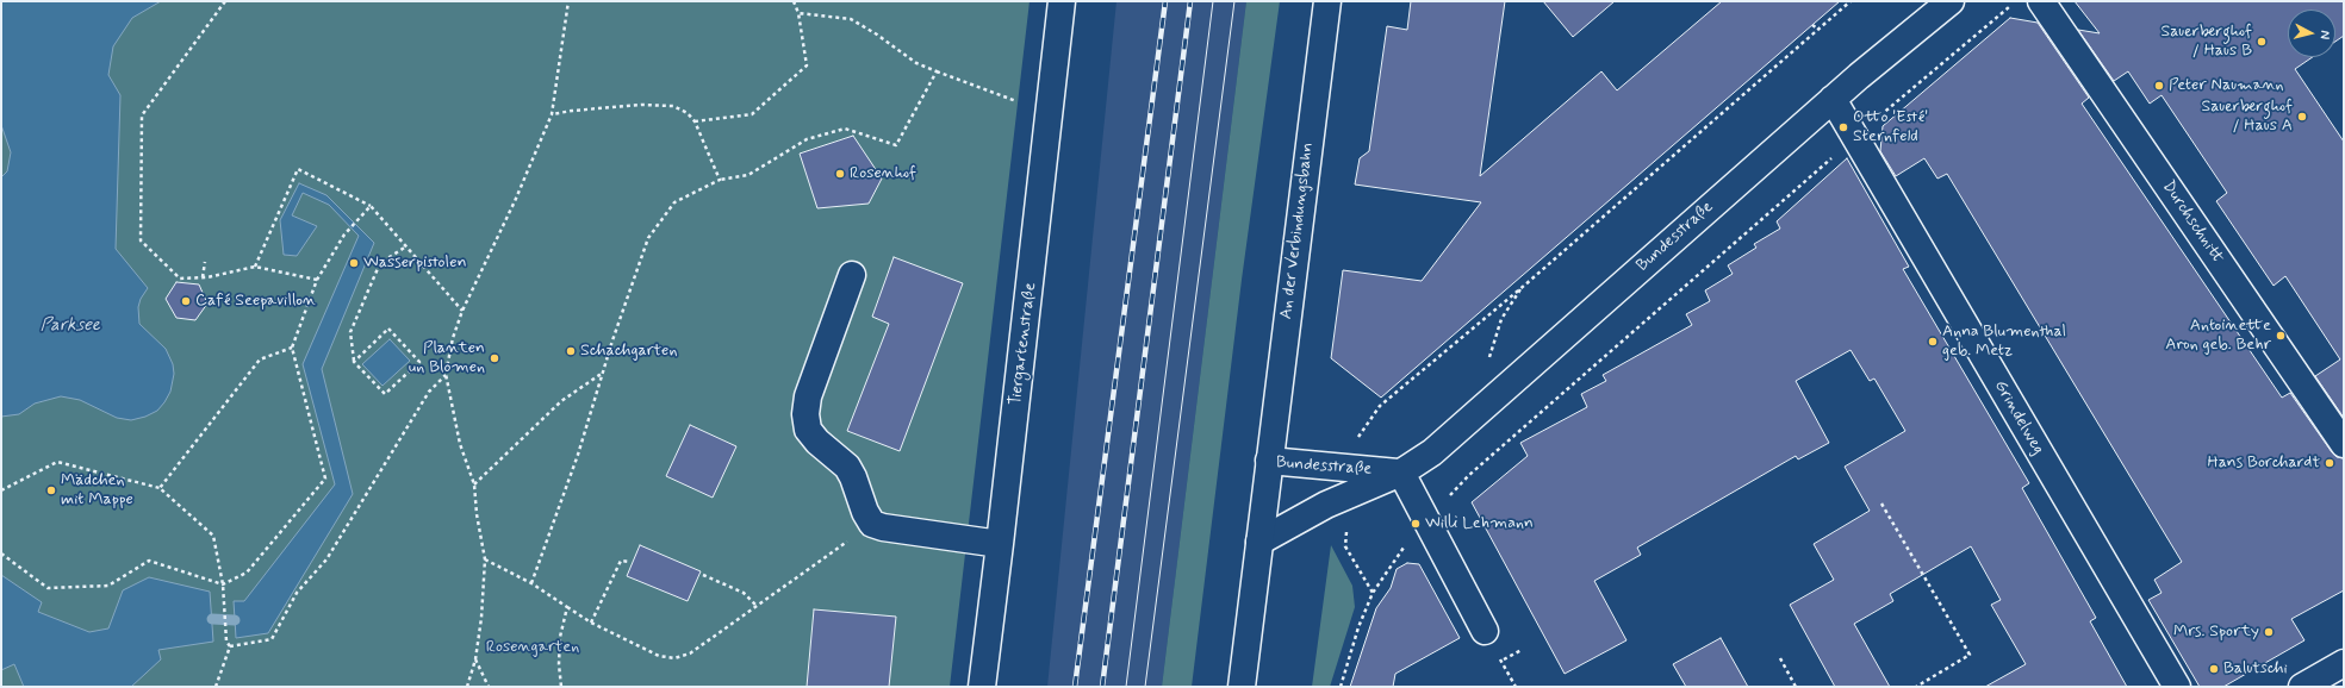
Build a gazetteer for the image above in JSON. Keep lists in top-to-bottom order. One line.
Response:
{"streets":{"street":["Durchschnitt","An der Verbindungsbahn","Bundesstraße","Tiergartenstraße","Grindelweg"]},"crossings":[["An der Verbindungsbahn","Bundesstraße"],["Bundesstraße","Grindelweg"]],"water":["Parksee"],"parks":["Rosengarten"],"places":["Sauerberghof / Haus B","Peter Naumann","Sauerberghof / Haus A","Otto 'Esté' Sternfeld","Rosenhof","Wasserpistolen","Café Seepavillon","Antoinette Aron geb. Behr","Anna Blumenthal geb. Metz","Schachgarten","Planten un Blomen","Hans Borchardt","Mädchen mit Mappe","Willi Lehmann","Mrs. Sporty","Balutschi"],"north":"right"}
